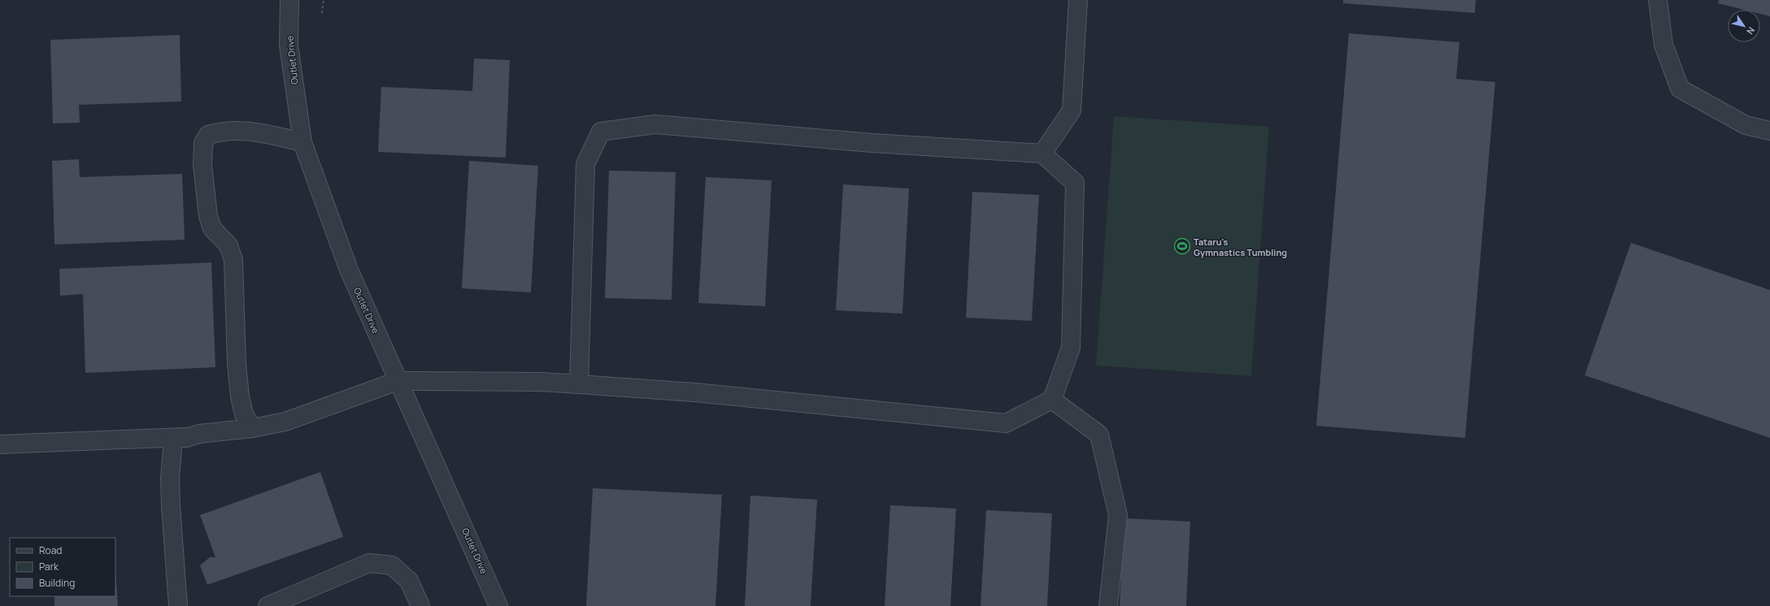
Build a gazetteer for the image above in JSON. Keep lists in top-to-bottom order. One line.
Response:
{"streets":{"street":["Outlet Drive"]},"places":{"sports":["Tataru's Gymnastics Tumbling"]},"legend":["Road","Park","Building"],"north":"bottom right"}
